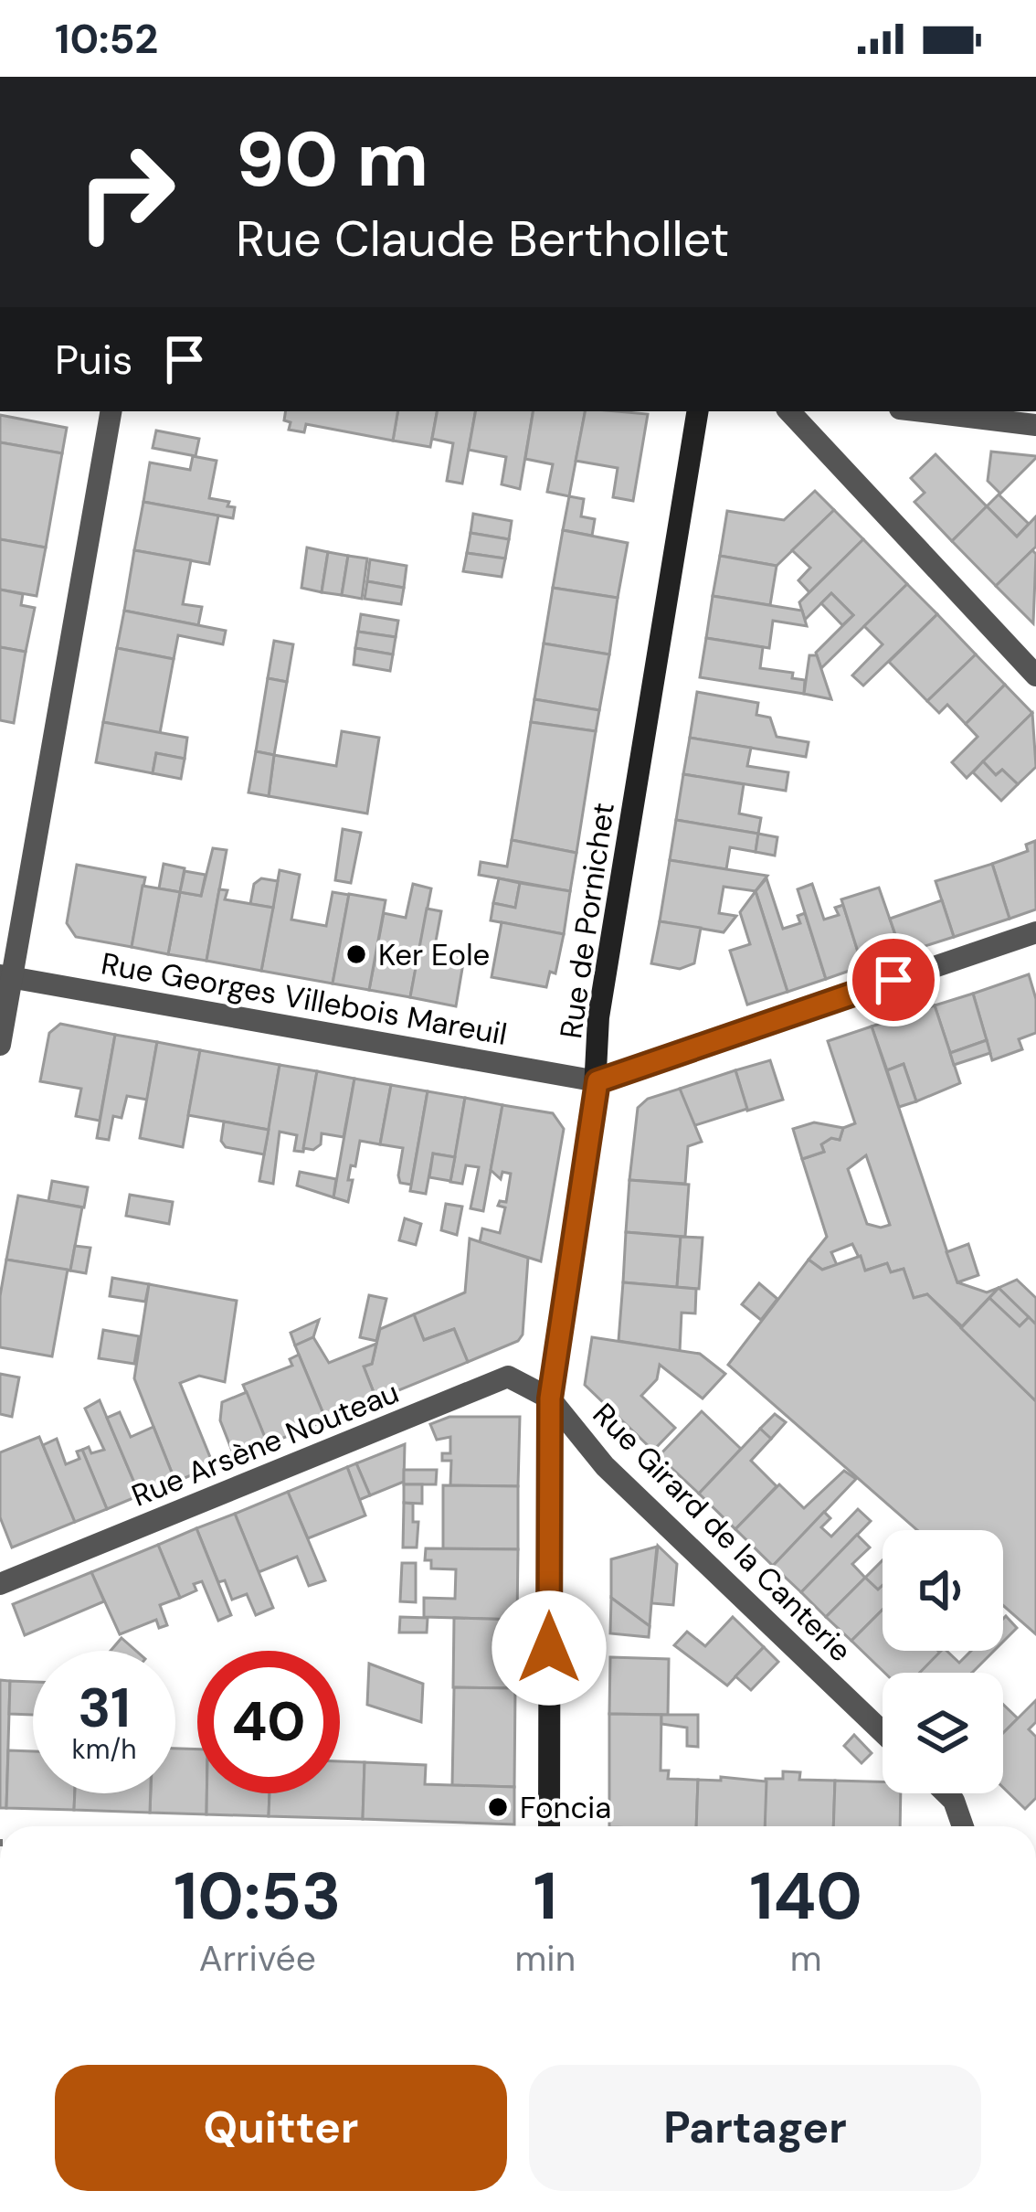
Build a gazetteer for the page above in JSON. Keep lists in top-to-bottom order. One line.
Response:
{"streets":{"street":["Rue de Pornichet","Rue Georges Villebois Mareuil","Rue Arsène Nouteau","Rue Girard de la Canterie"]},"crossings":[["Rue de Pornichet","Rue Georges Villebois Mareuil"],["Rue de Pornichet","Rue Arsène Nouteau"],["Rue de Pornichet","Rue Girard de la Canterie"],["Rue Arsène Nouteau","Rue Girard de la Canterie"]],"places":["Ker Eole","Foncia"],"page":{"status":"10:52","turn":["90 m","Rue Claude Berthollet"],"then":"Puis","speed":"31 km/h","limit":"40","eta":["10:53","Arrivée","1","min","140","m"],"buttons":["Quitter","Partager"]}}
